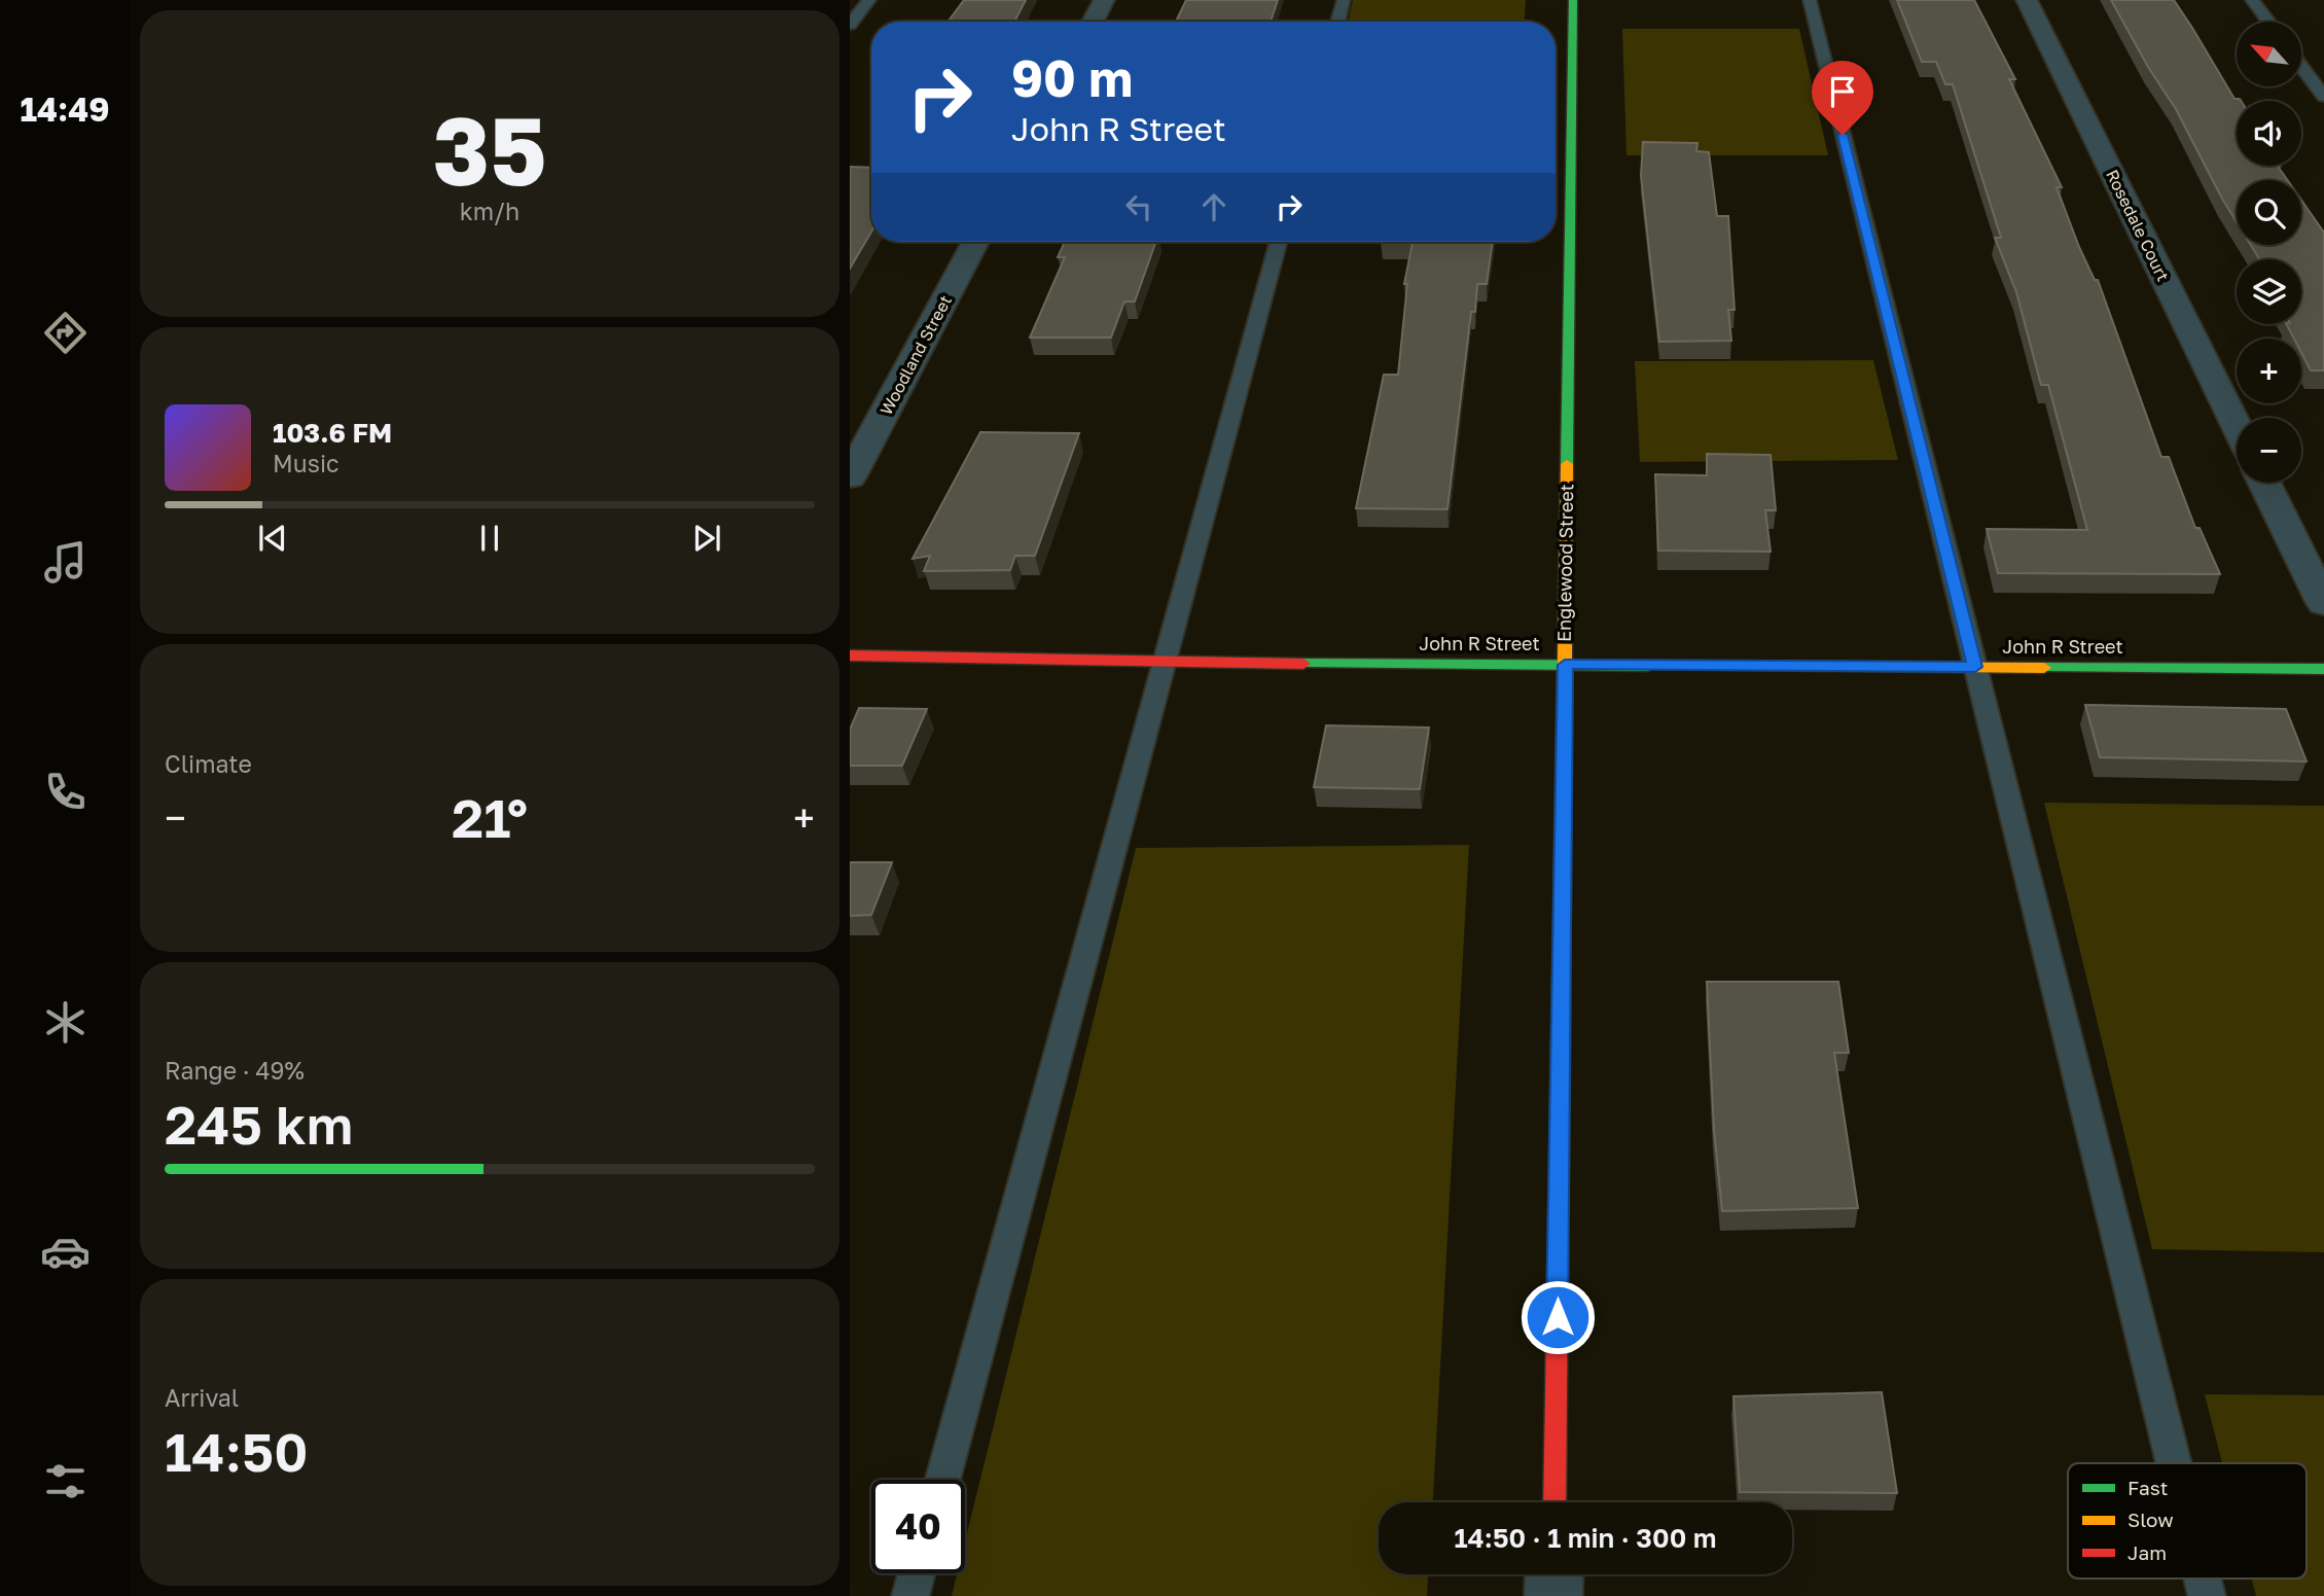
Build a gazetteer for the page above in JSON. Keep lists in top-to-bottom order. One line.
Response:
{"streets":{"street":["Rosedale Court","Woodland Street","Englewood Street","John R Street"]},"crossings":[["Englewood Street","John R Street"]],"legend":["Fast","Slow","Jam"],"north":"top left","page":{"tabs":"14:49","tile":[["35","km/h"],"Climate",["Range · 49%","245 km"],["Arrival","14:50"]],"map_buttons":["+","−"],"turn":["90 m","John R Street"],"song":["103.6 FM","Music"],"heat":["−","21°","+"],"limit":"40","trip":"14:50 · 1 min · 300 m"}}
